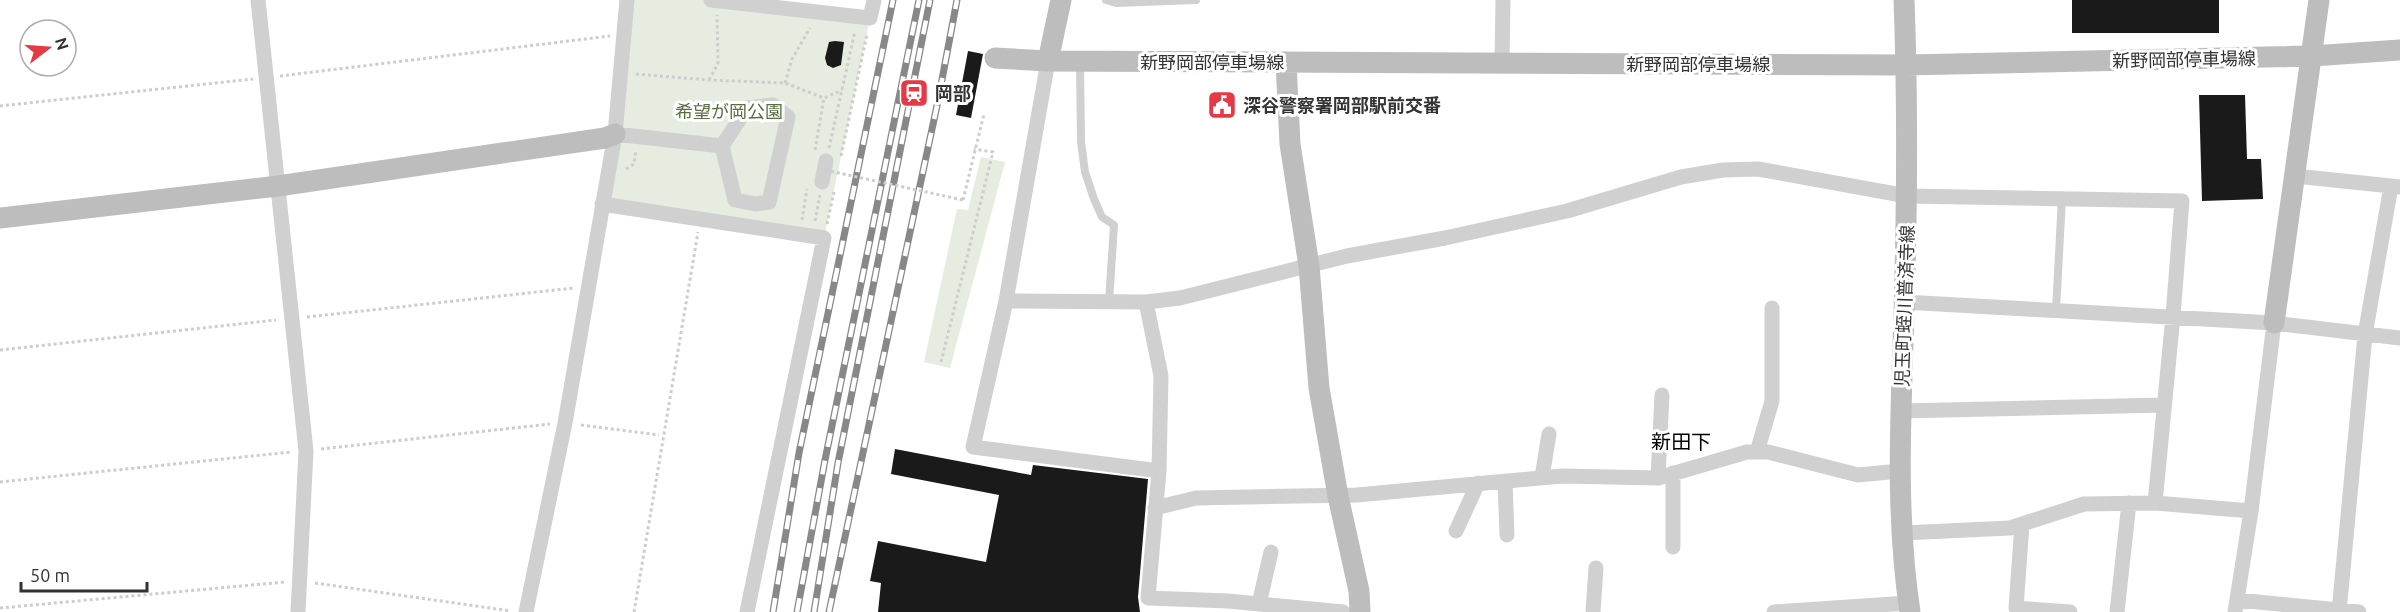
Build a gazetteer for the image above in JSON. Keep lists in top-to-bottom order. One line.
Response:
{"streets":{"main road":["新野岡部停車場線","児玉町蛭川普済寺線"]},"crossings":[["新野岡部停車場線","児玉町蛭川普済寺線"]],"districts":["新田下"],"parks":["希望が岡公園"],"places":{"station":["岡部"],"public building":["深谷警察署岡部駅前交番"]},"scale_bar":"50 m","north":"right"}
